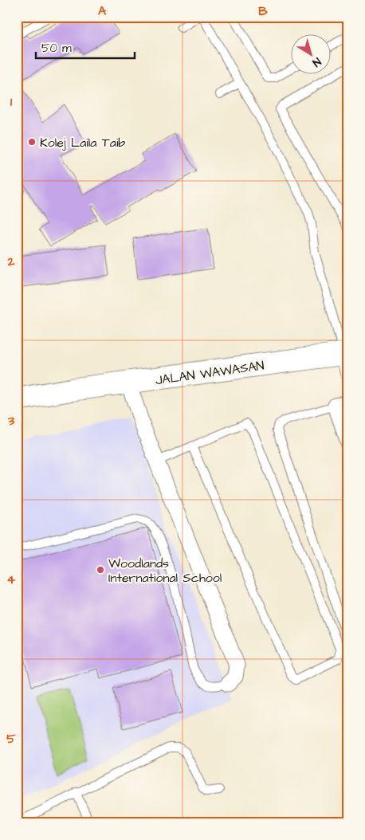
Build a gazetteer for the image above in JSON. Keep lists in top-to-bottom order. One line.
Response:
{"streets":{"street":["JALAN WAWASAN"]},"places":["Kolej Laila Taib","Woodlands International School"],"scale_bar":"50 m","north":"bottom right","grid":{"columns":["A","B"],"rows":["1","2","3","4","5"]}}
